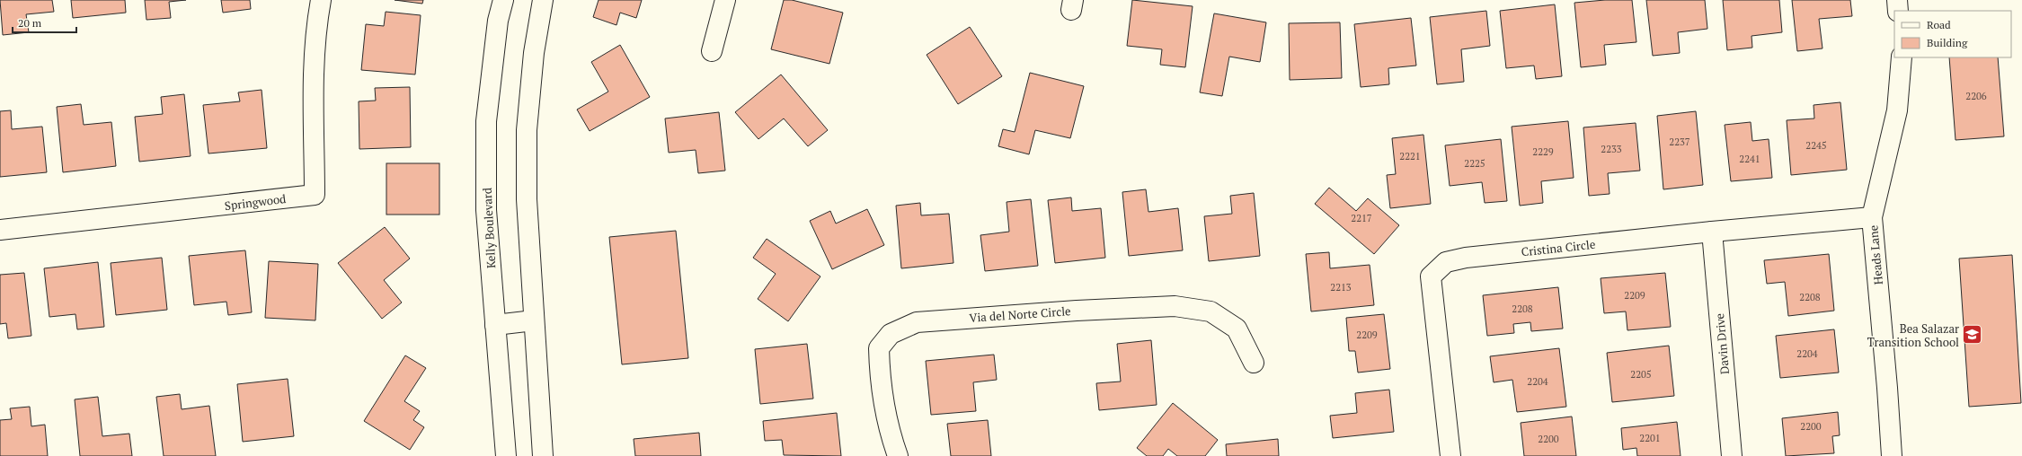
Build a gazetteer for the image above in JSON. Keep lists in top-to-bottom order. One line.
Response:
{"streets":{"street":["Springwood","Kelly Boulevard","Cristina Circle","Heads Lane","Via del Norte Circle","Davin Drive"]},"crossings":[["Cristina Circle","Heads Lane"],["Cristina Circle","Davin Drive"]],"places":{"school or university":["Bea Salazar Transition School"]},"house_numbers":["2206","2237","2245","2233","2229","2221","2241","2225","2217","2213","2209","2208","2208","2209","2204","2205","2204","2200","2201","2200"],"legend":["Road","Building"],"scale_bar":"20 m"}
